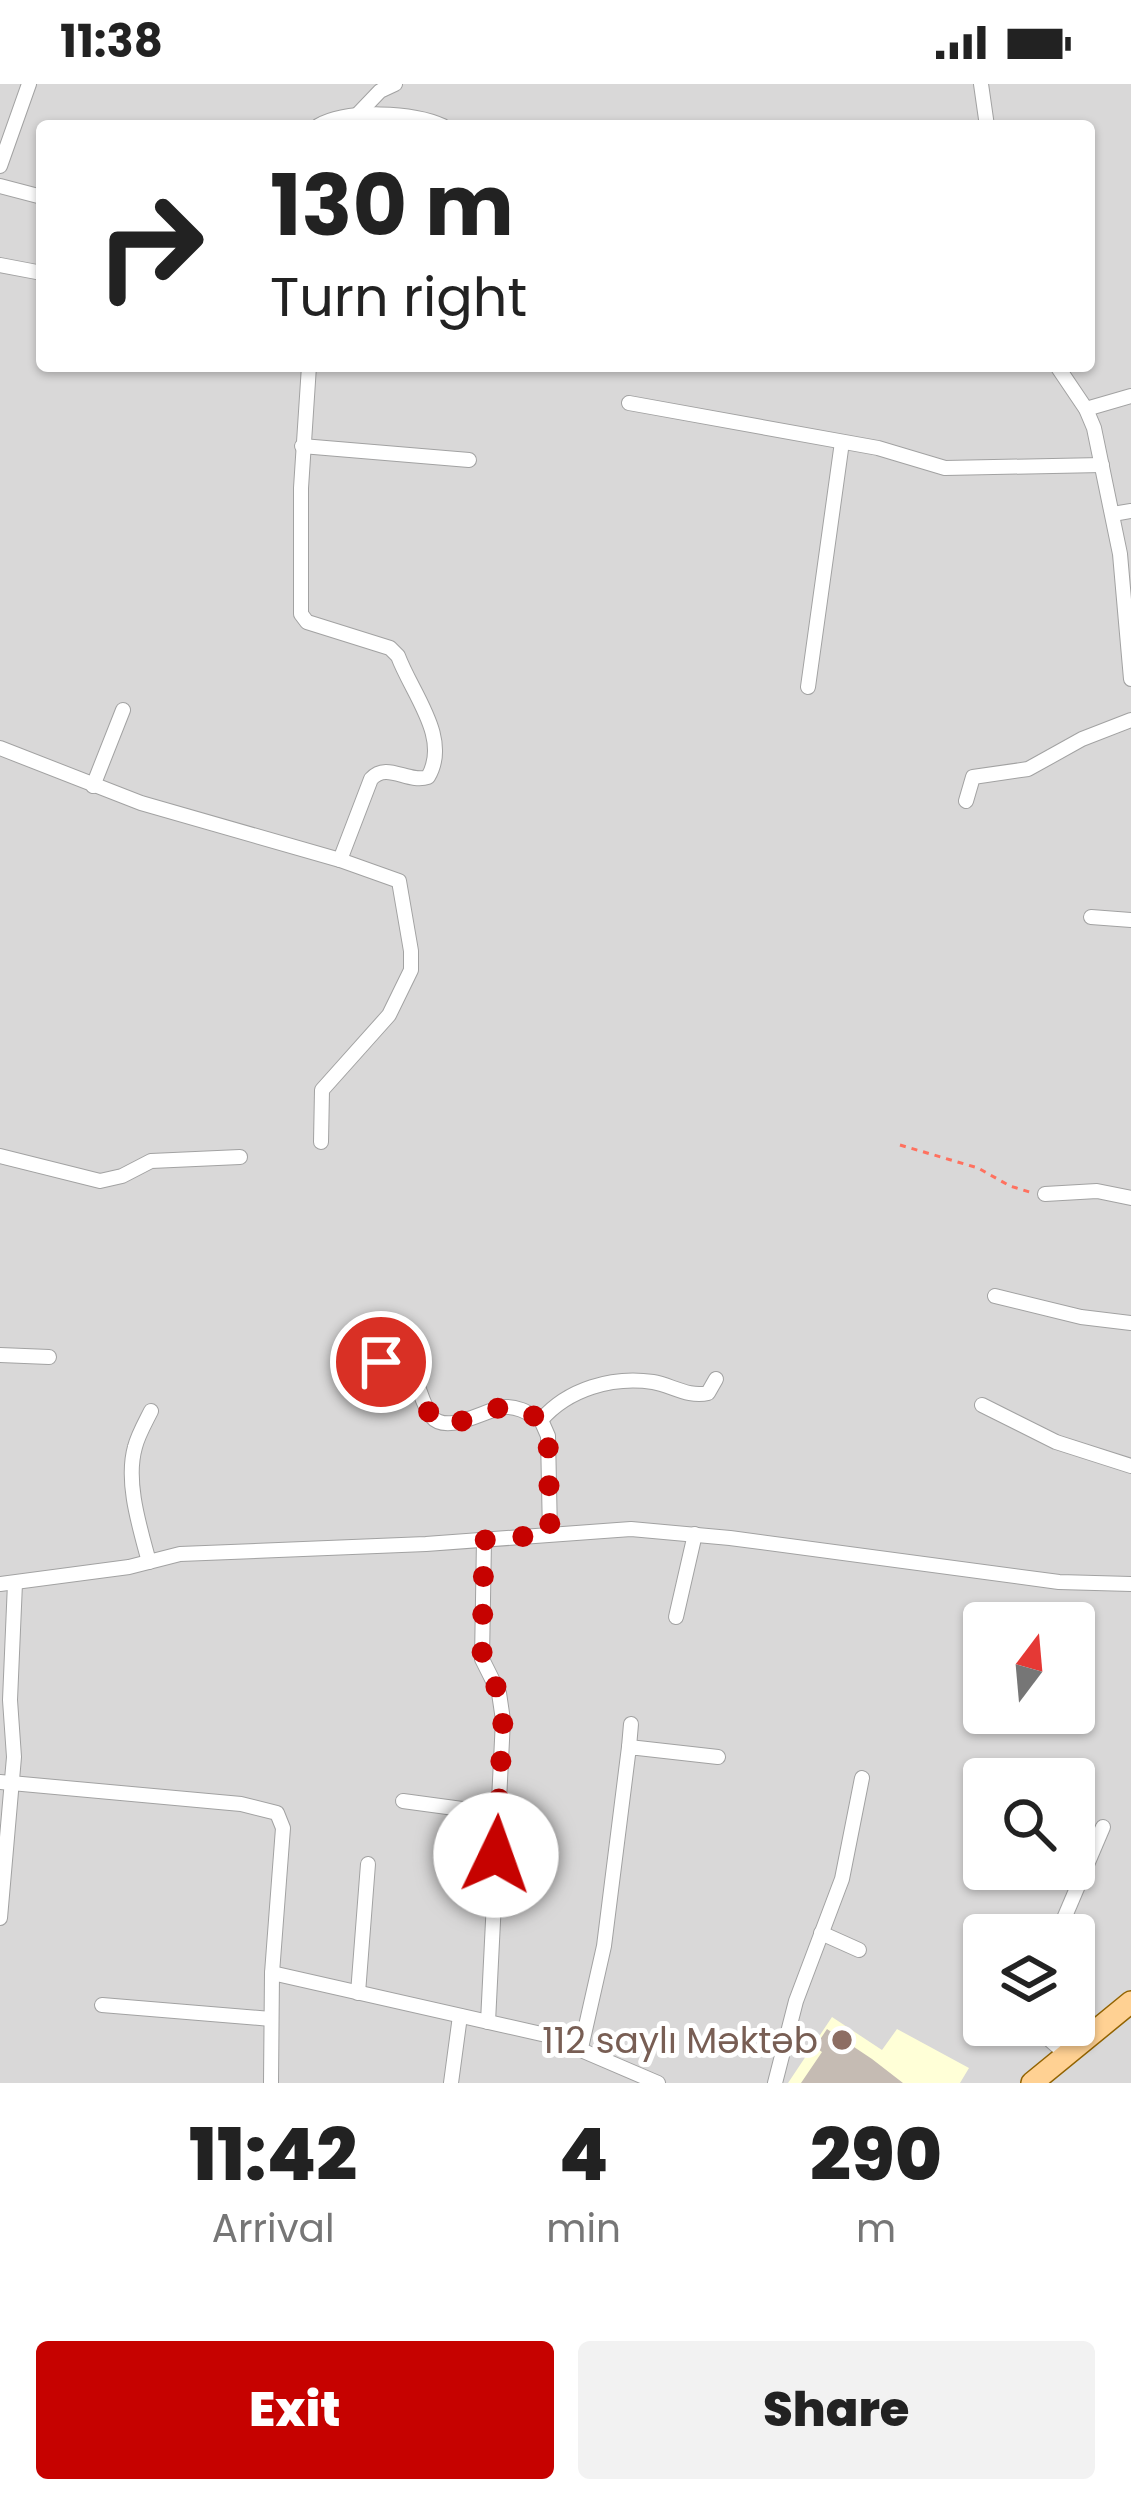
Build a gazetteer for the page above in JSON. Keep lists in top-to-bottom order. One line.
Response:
{"places":["112 saylı Məktəb"],"north":"top","page":{"status":"11:38","turn":["130 m","Turn right"],"eta":["11:42","Arrival","4","min","290","m"],"buttons":["Exit","Share"]}}
